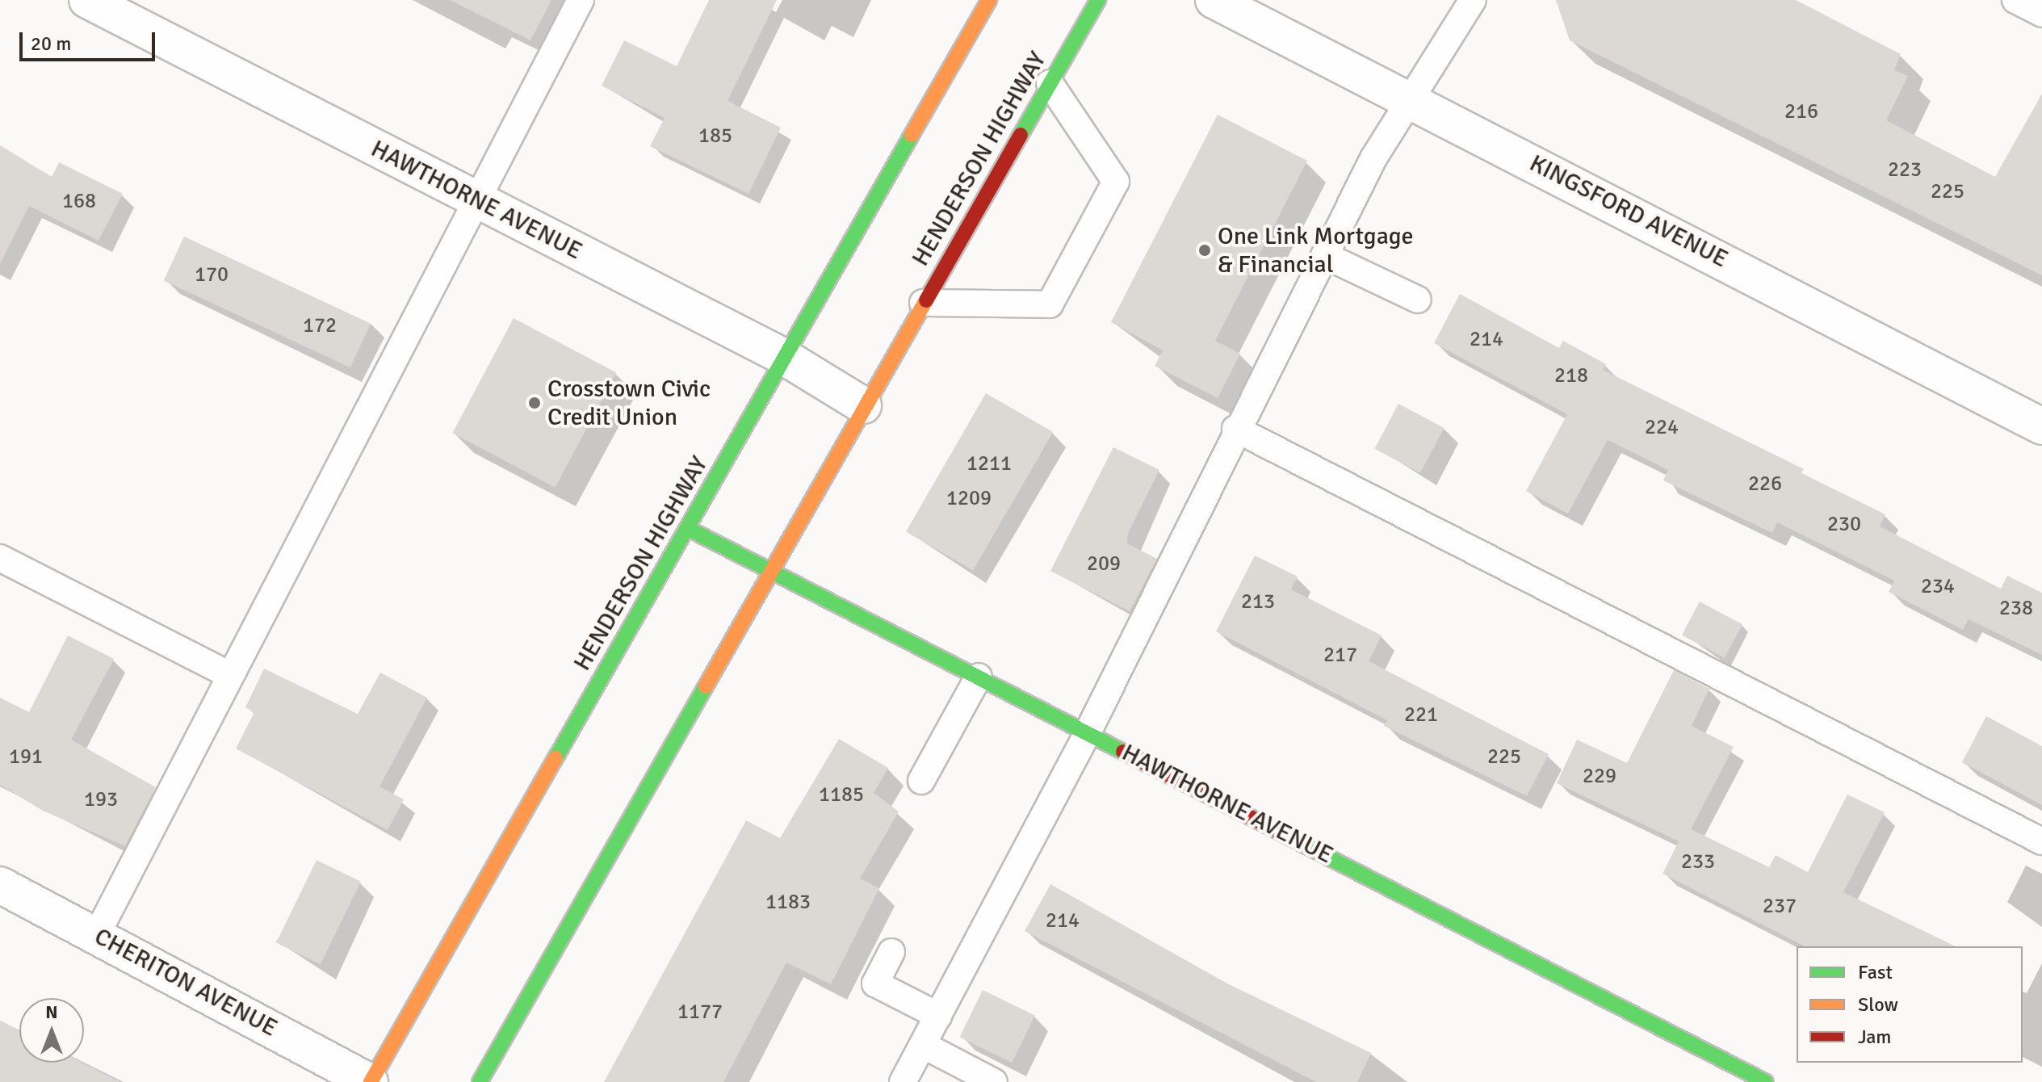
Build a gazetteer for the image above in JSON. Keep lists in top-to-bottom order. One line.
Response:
{"streets":{"main road":["HENDERSON HIGHWAY","HAWTHORNE AVENUE"],"street":["KINGSFORD AVENUE","CHERITON AVENUE"]},"crossings":[["HENDERSON HIGHWAY","HAWTHORNE AVENUE"],["HENDERSON HIGHWAY","CHERITON AVENUE"]],"places":["One Link Mortgage & Financial","Crosstown Civic Credit Union"],"house_numbers":["216","185","223","225","168","170","172","214","218","224","1211","226","1209","230","209","234","213","238","217","221","191","225","229","1185","193","233","1183","237","214","1177"],"legend":["Fast","Slow","Jam"],"scale_bar":"20 m","north":"top"}
